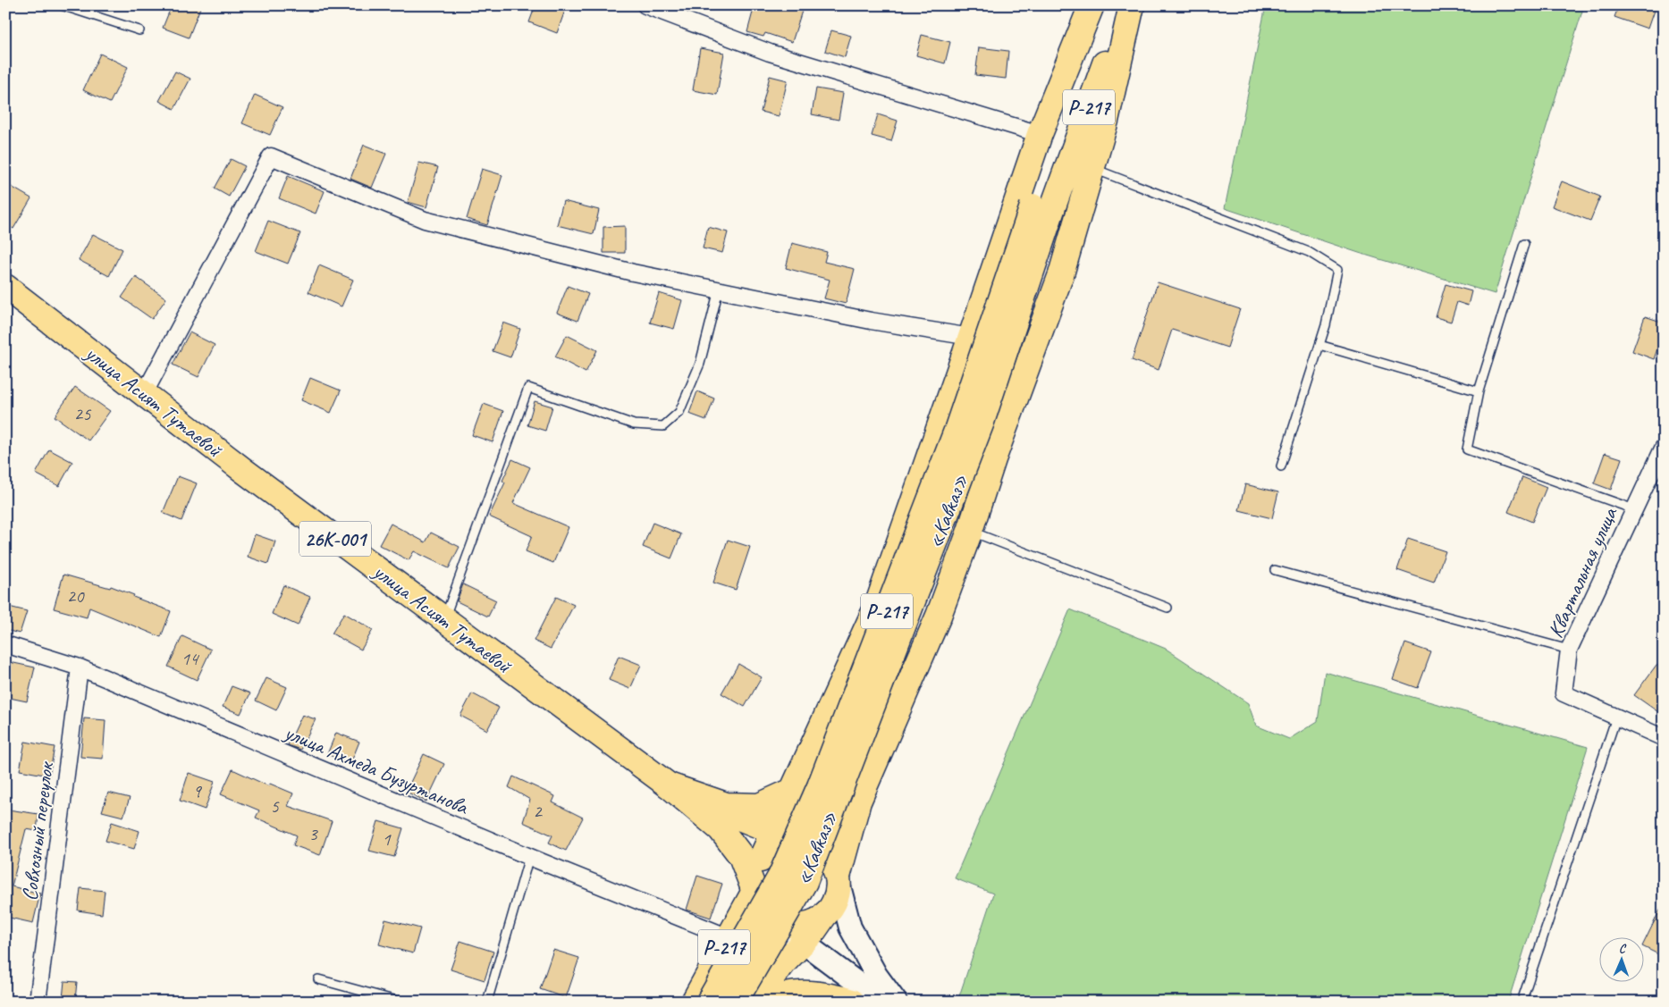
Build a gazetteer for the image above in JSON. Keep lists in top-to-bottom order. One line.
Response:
{"streets":{"main road":["Р-217","улица Асият Тутаевой","«Кавказ»","26К-001"],"street":["Квартальная улица","улица Ахмеда Бузуртанова","Совхозный переулок"]},"crossings":[["Р-217","улица Асият Тутаевой"],["Р-217","улица Ахмеда Бузуртанова"],["улица Ахмеда Бузуртанова","Совхозный переулок"]],"house_numbers":["25","20","14","9","5","2","3","1"],"north":"top"}
